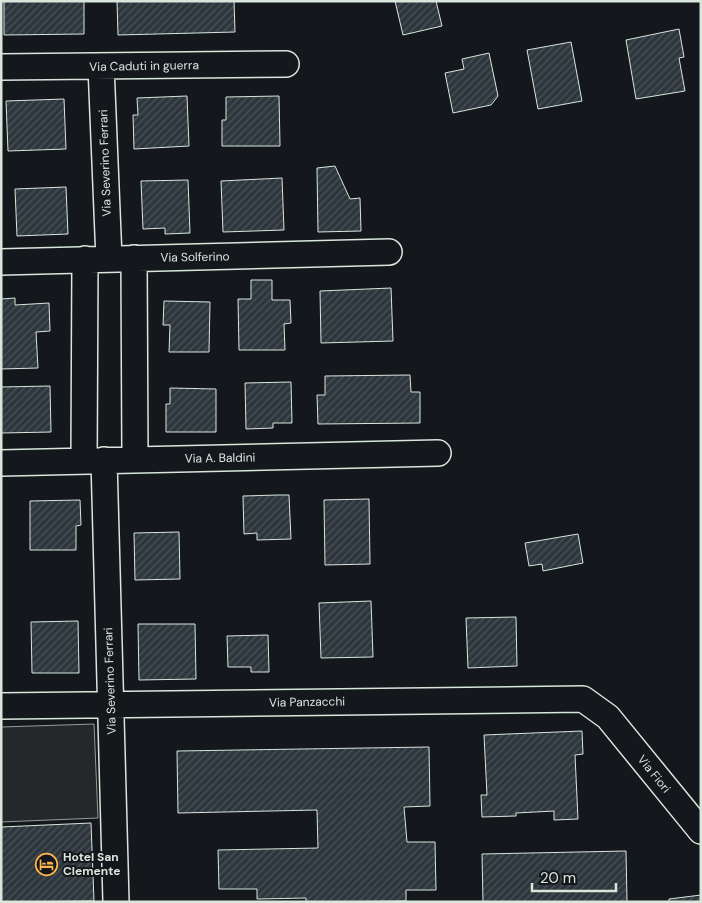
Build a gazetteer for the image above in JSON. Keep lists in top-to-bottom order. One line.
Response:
{"streets":{"street":["Via Caduti in guerra","Via Severino Ferrari","Via Solferino","Via A. Baldini","Via Panzacchi","Via Fiori"]},"crossings":[["Via Caduti in guerra","Via Severino Ferrari"],["Via Severino Ferrari","Via Solferino"],["Via Severino Ferrari","Via A. Baldini"],["Via Severino Ferrari","Via Panzacchi"],["Via Panzacchi","Via Fiori"]],"places":{"hotel":["Hotel San Clemente"]},"scale_bar":"20 m"}
